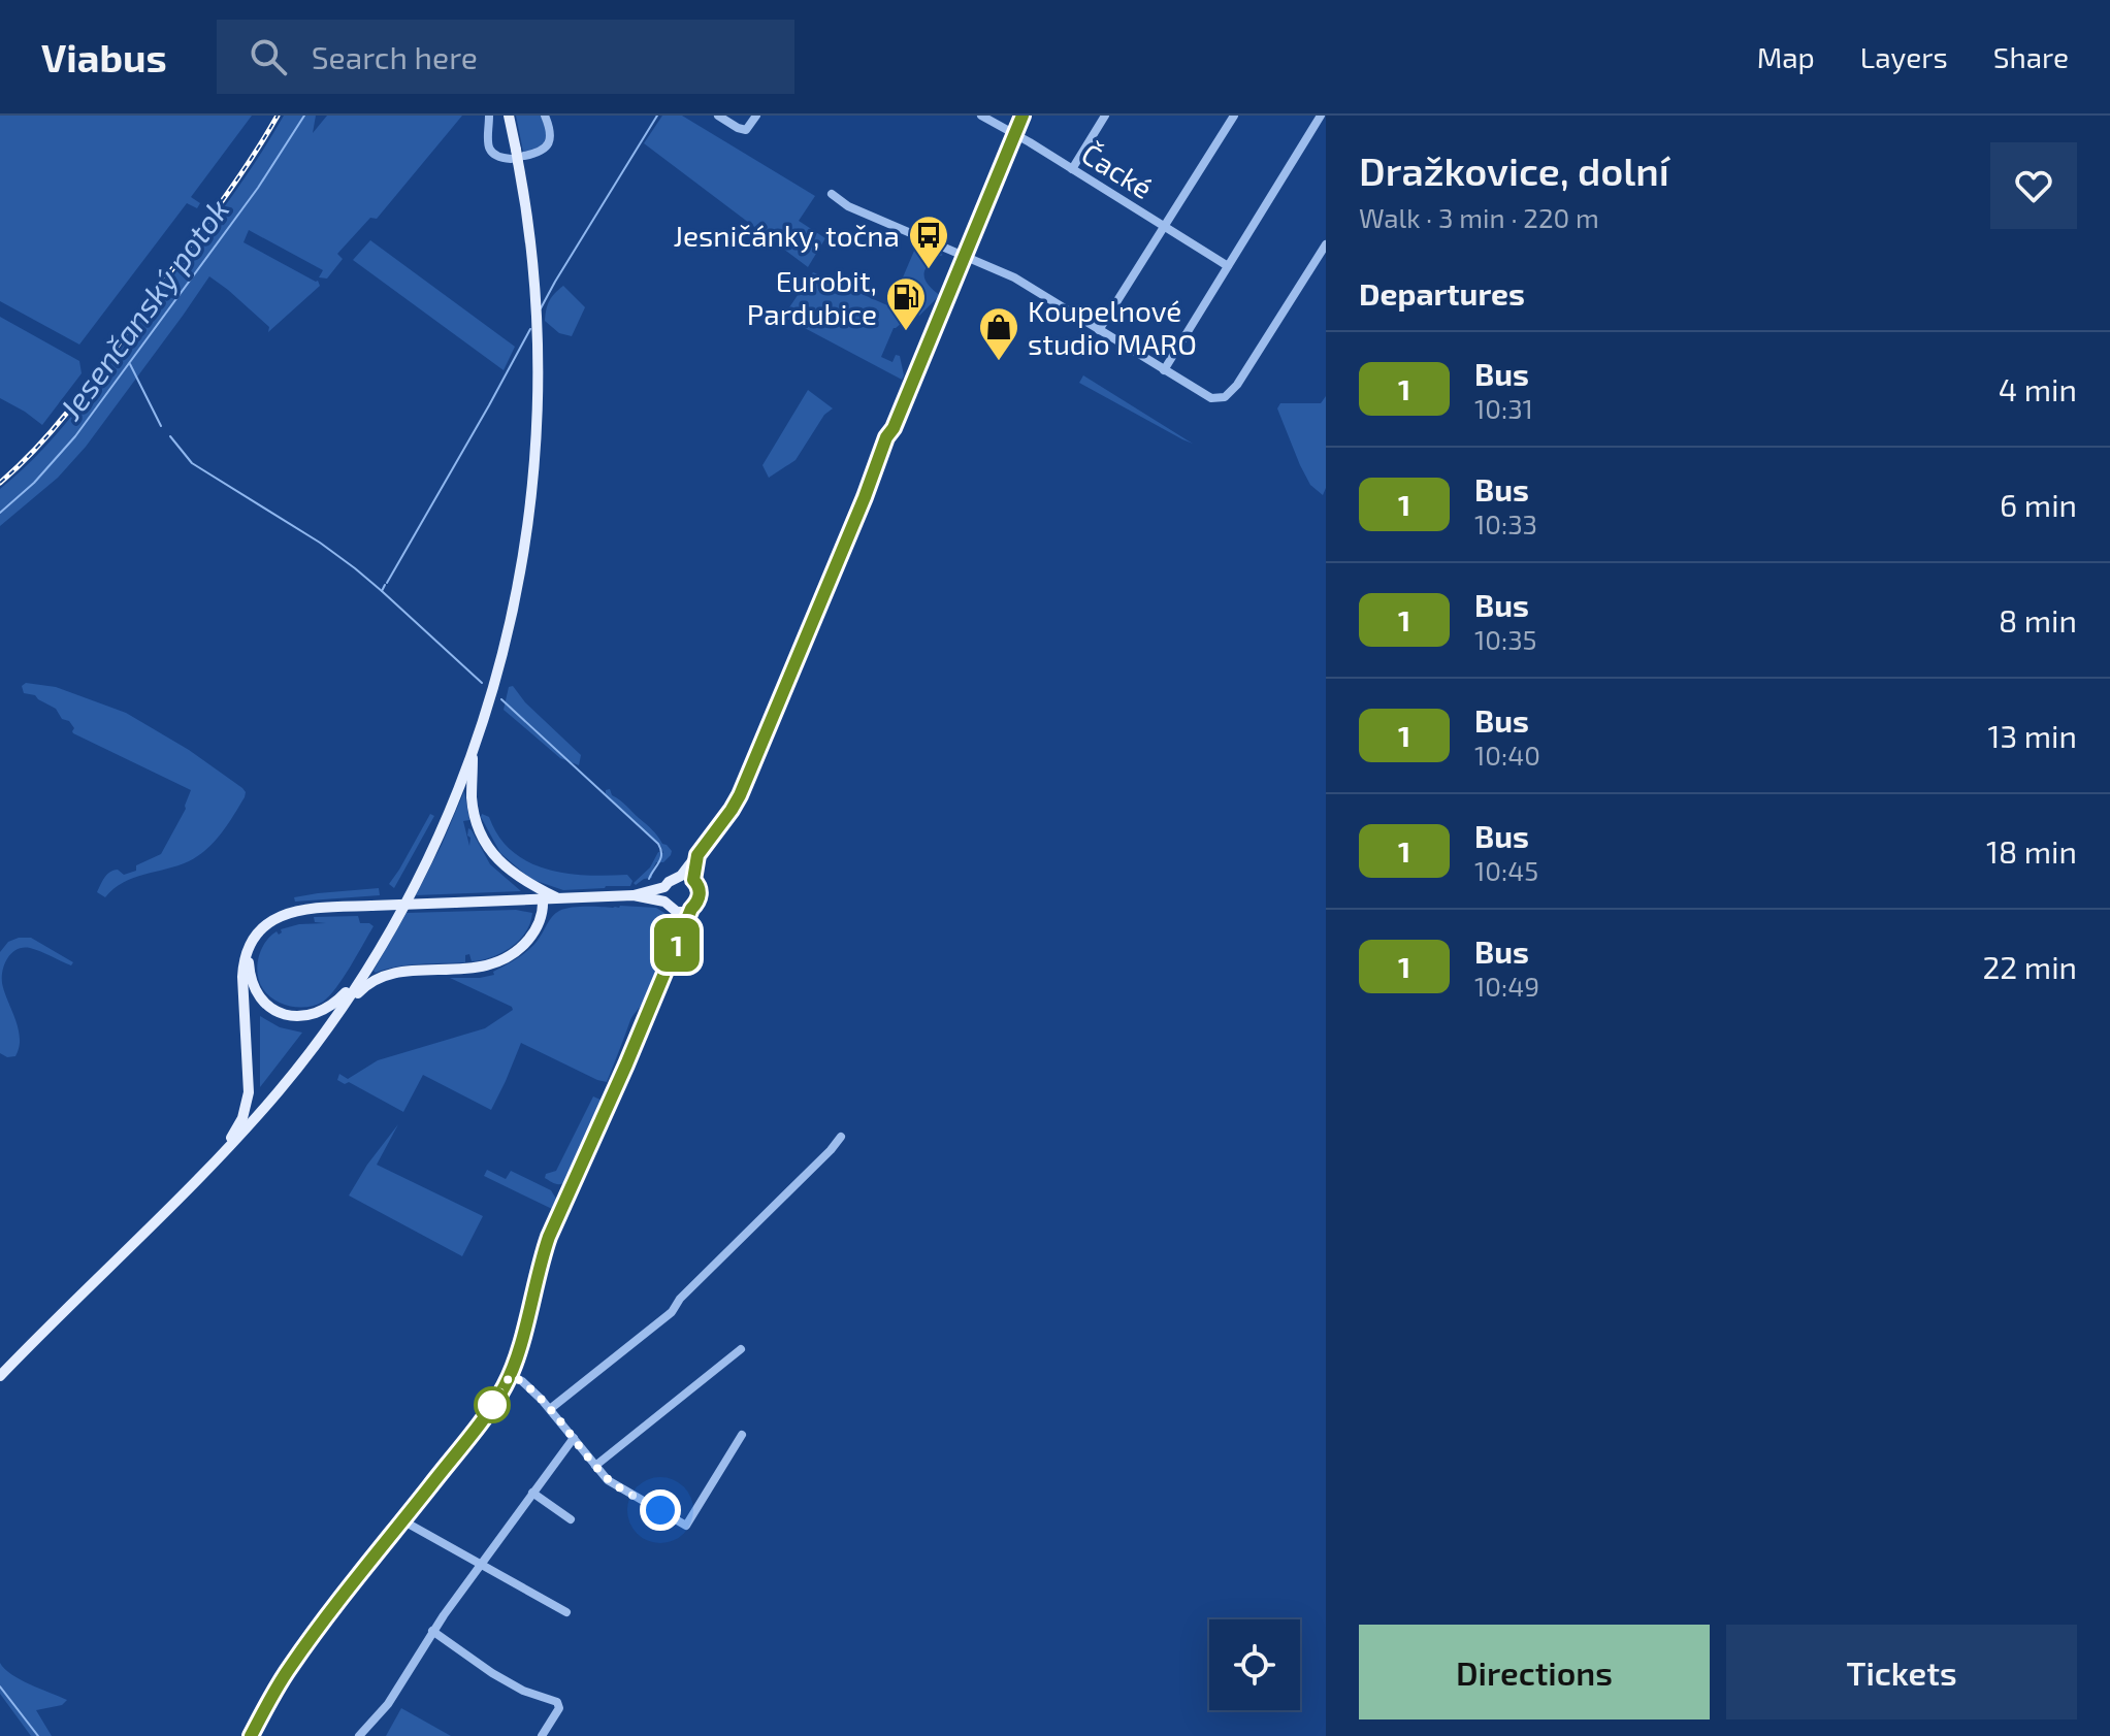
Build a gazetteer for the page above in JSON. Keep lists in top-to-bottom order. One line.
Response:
{"streets":{"street":["Čacké"]},"water":["Jesenčanský potok"],"places":{"bus stop":["Jesničánky, točna"],"fuel station":["Eurobit, Pardubice"],"shop":["Koupelnové studio MARO"]},"lines":["bus line 1"],"page":{"header":"Viabus","search":"Search here","nav":["Map","Layers","Share"],"on_map":"1","heading":[["Dražkovice, dolní","Walk · 3 min · 220 m"],"Departures"],"list":[{"mark":"1","name":"Bus","note":"10:31","value":"4 min"},{"mark":"1","name":"Bus","note":"10:33","value":"6 min"},{"mark":"1","name":"Bus","note":"10:35","value":"8 min"},{"mark":"1","name":"Bus","note":"10:40","value":"13 min"},{"mark":"1","name":"Bus","note":"10:45","value":"18 min"},{"mark":"1","name":"Bus","note":"10:49","value":"22 min"}],"buttons":["Directions","Tickets"]}}
